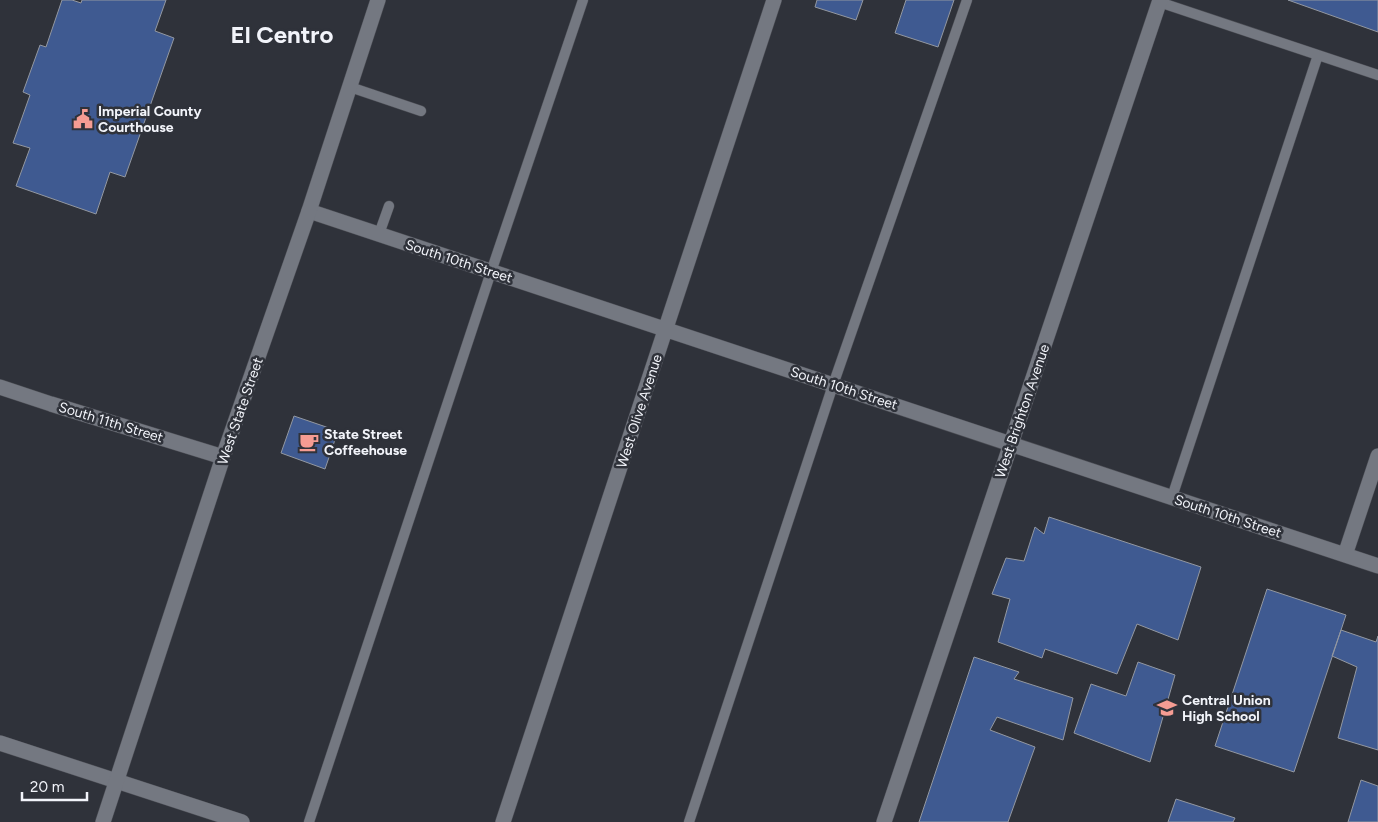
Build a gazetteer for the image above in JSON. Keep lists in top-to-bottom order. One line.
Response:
{"streets":{"street":["South 10th Street","West State Street","West Olive Avenue","West Brighton Avenue","South 11th Street"]},"crossings":[["South 10th Street","West State Street"],["South 10th Street","West Olive Avenue"],["South 10th Street","West Brighton Avenue"],["West State Street","South 11th Street"]],"districts":["El Centro"],"places":{"public building":["Imperial County Courthouse"],"cafe":["State Street Coffeehouse"],"school or university":["Central Union High School"]},"scale_bar":"20 m"}
